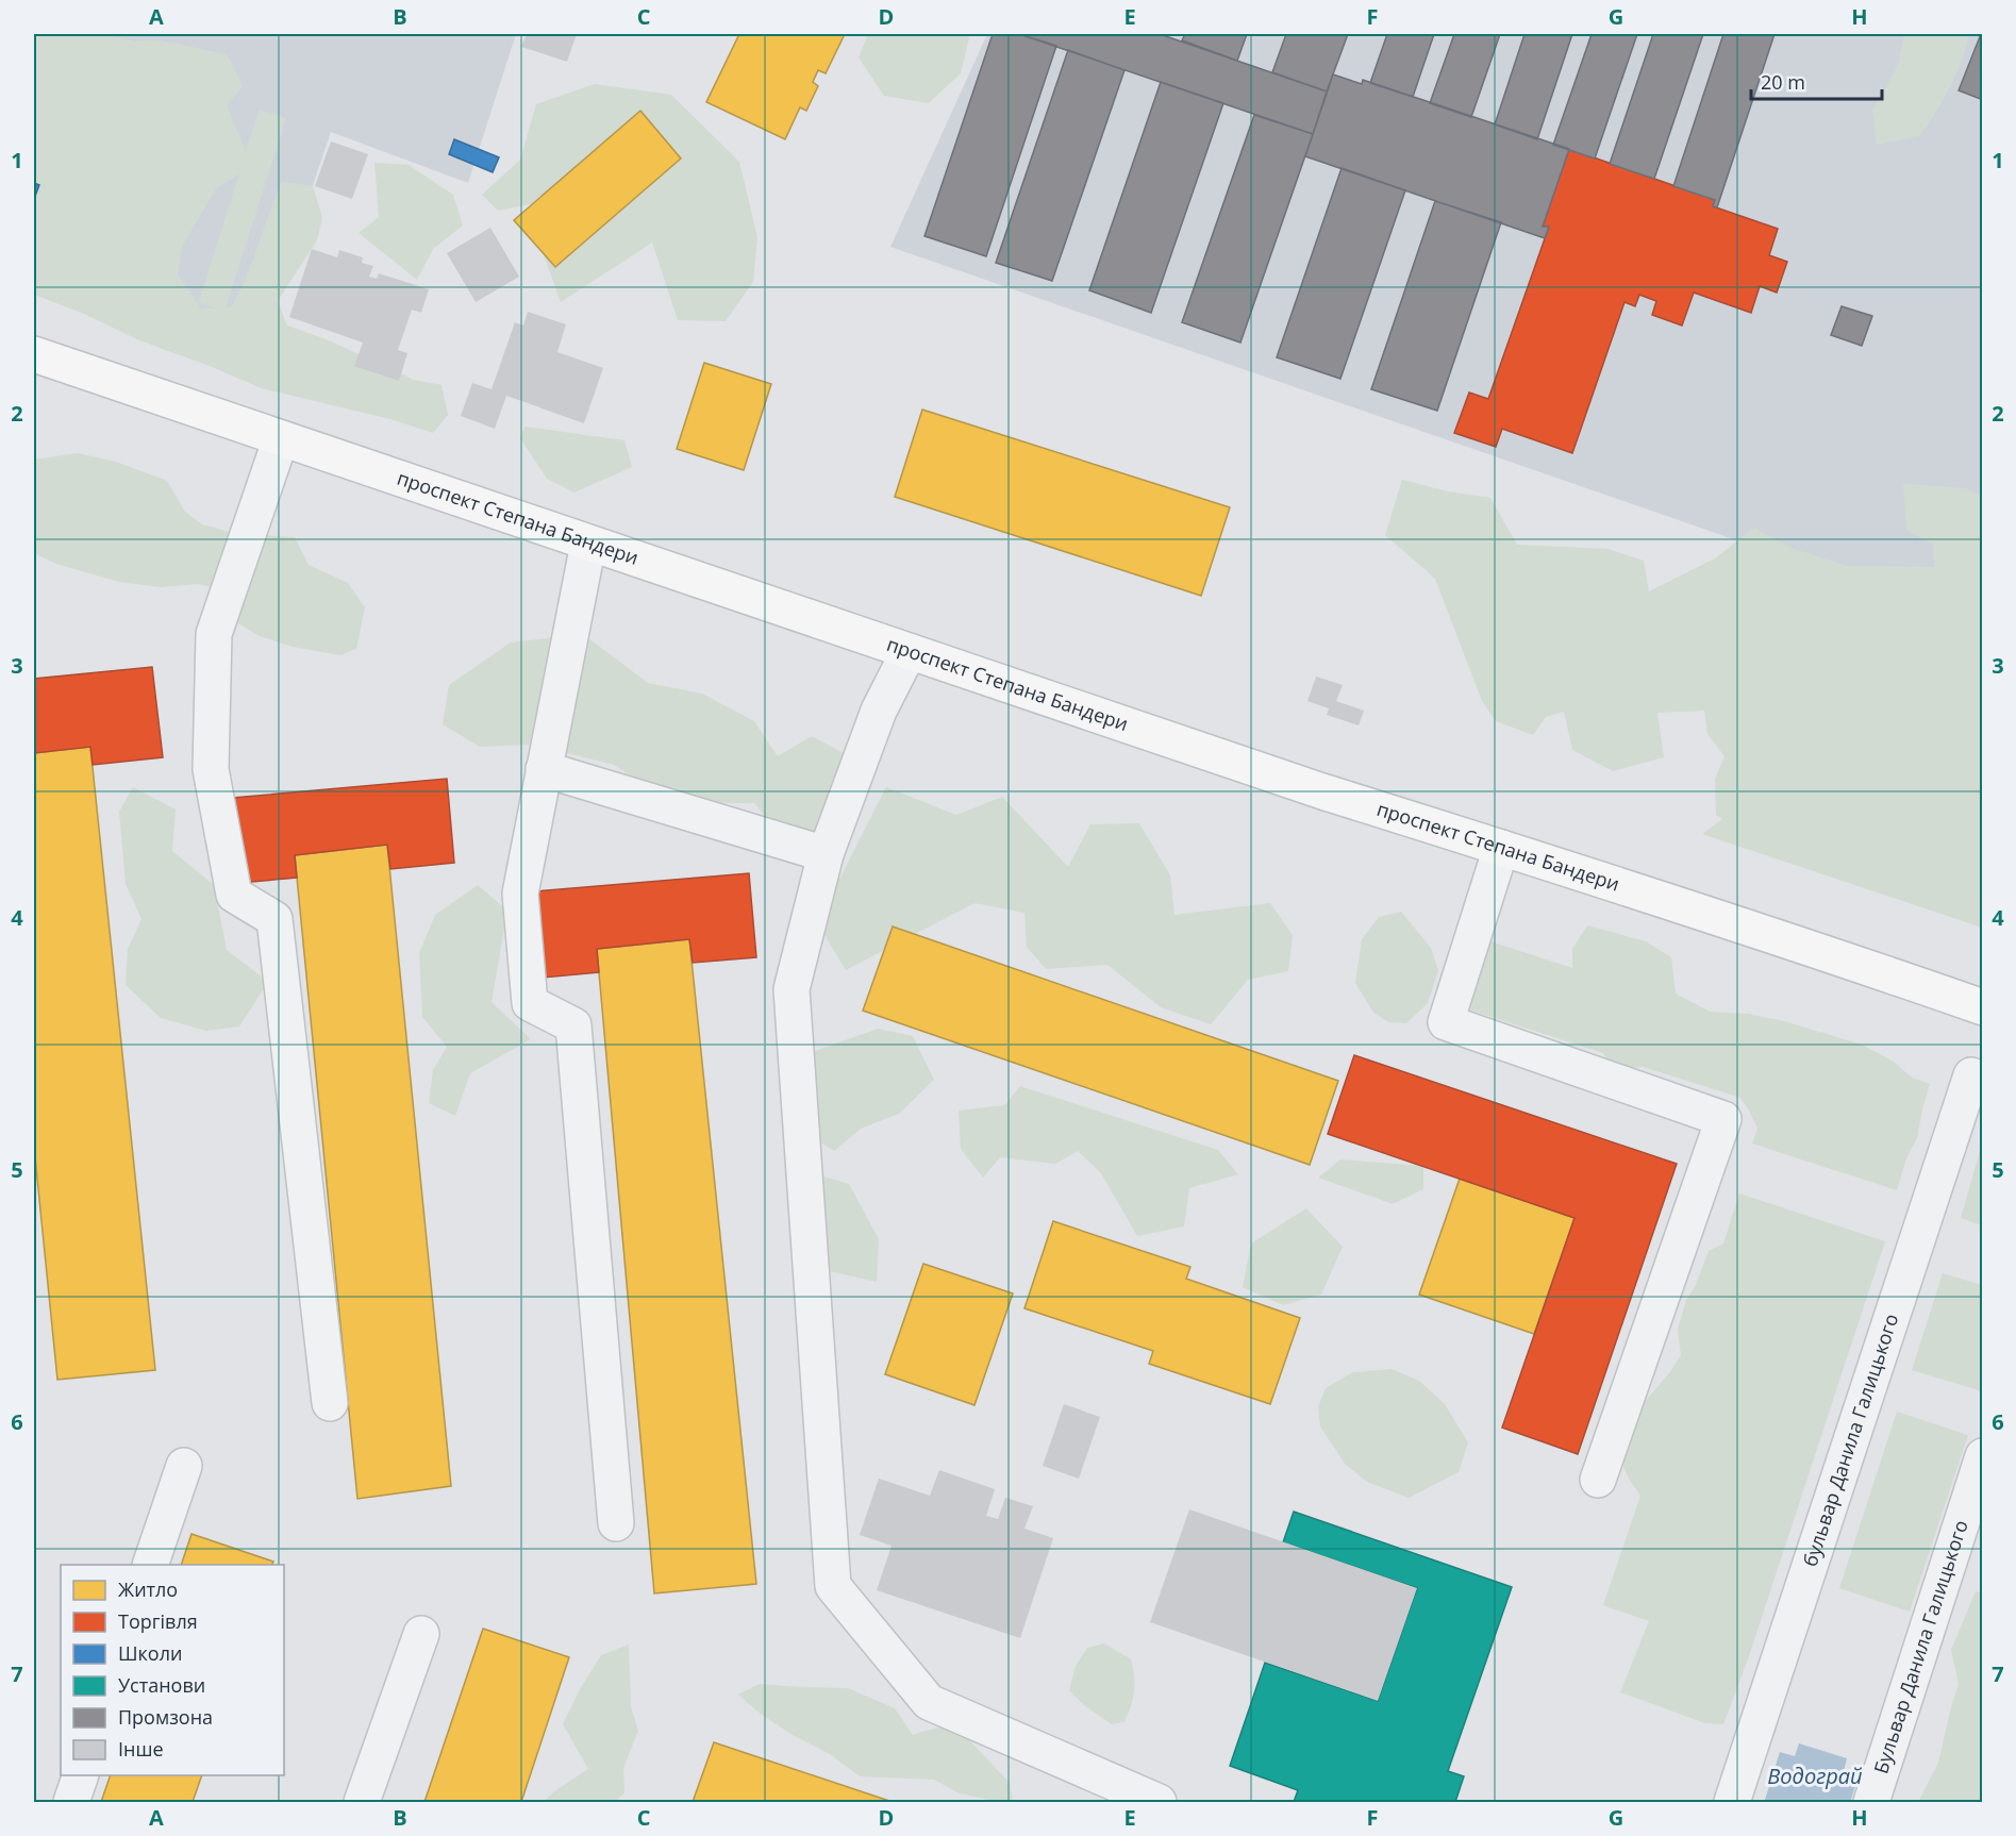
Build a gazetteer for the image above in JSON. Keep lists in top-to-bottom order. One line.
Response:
{"streets":{"main road":["проспект Степана Бандери"],"street":["бульвар Данила Галицького","Бульвар Данила Галицького"]},"water":["Водограй"],"legend":["Житло","Торгівля","Школи","Установи","Промзона","Інше"],"scale_bar":"20 m","grid":{"columns":["A","B","C","D","E","F","G","H"],"rows":["1","2","3","4","5","6","7"]}}
